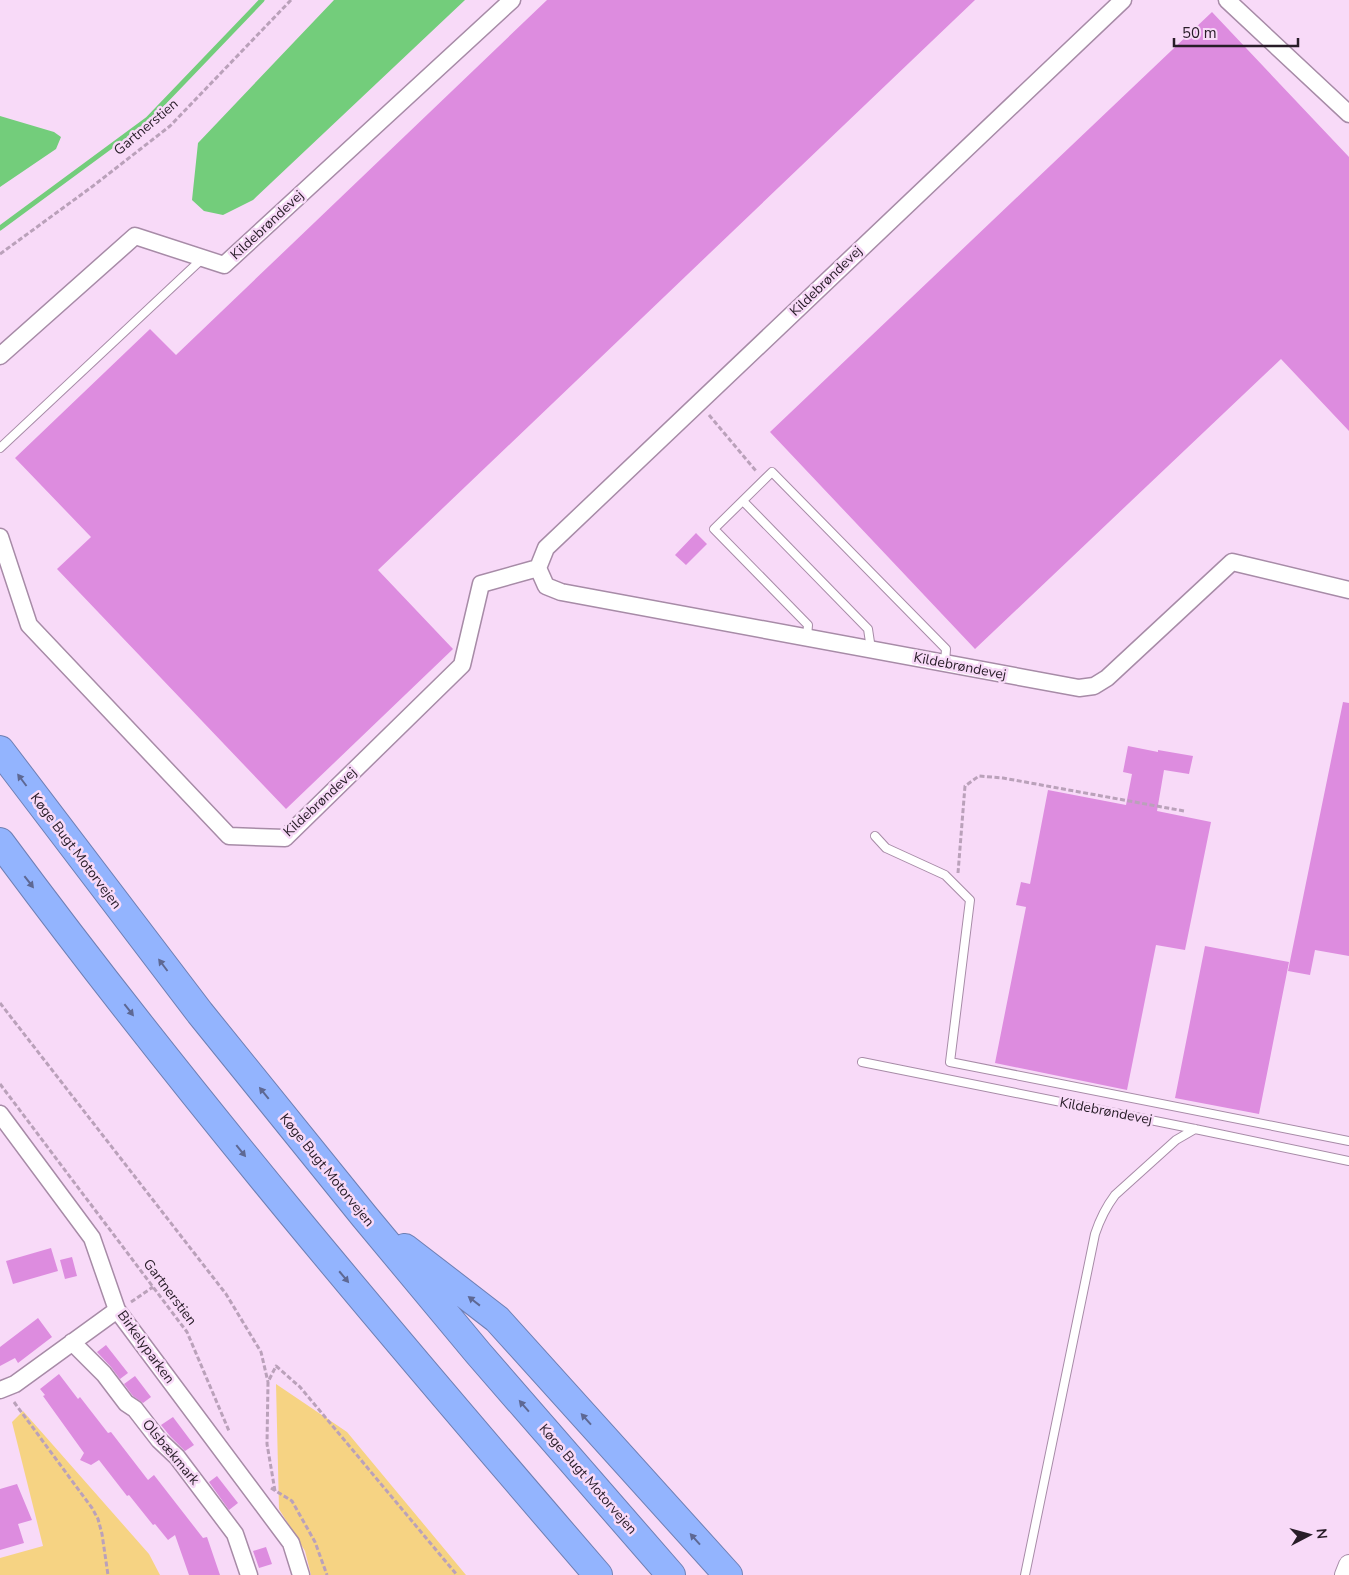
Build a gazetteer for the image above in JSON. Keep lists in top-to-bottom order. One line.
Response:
{"streets":{"highway":["Køge Bugt Motorvejen"],"street":["Kildebrøndevej","Birkelyparken","Olsbækmark"],"path":["Gartnerstien"]},"scale_bar":"50 m","north":"right"}
